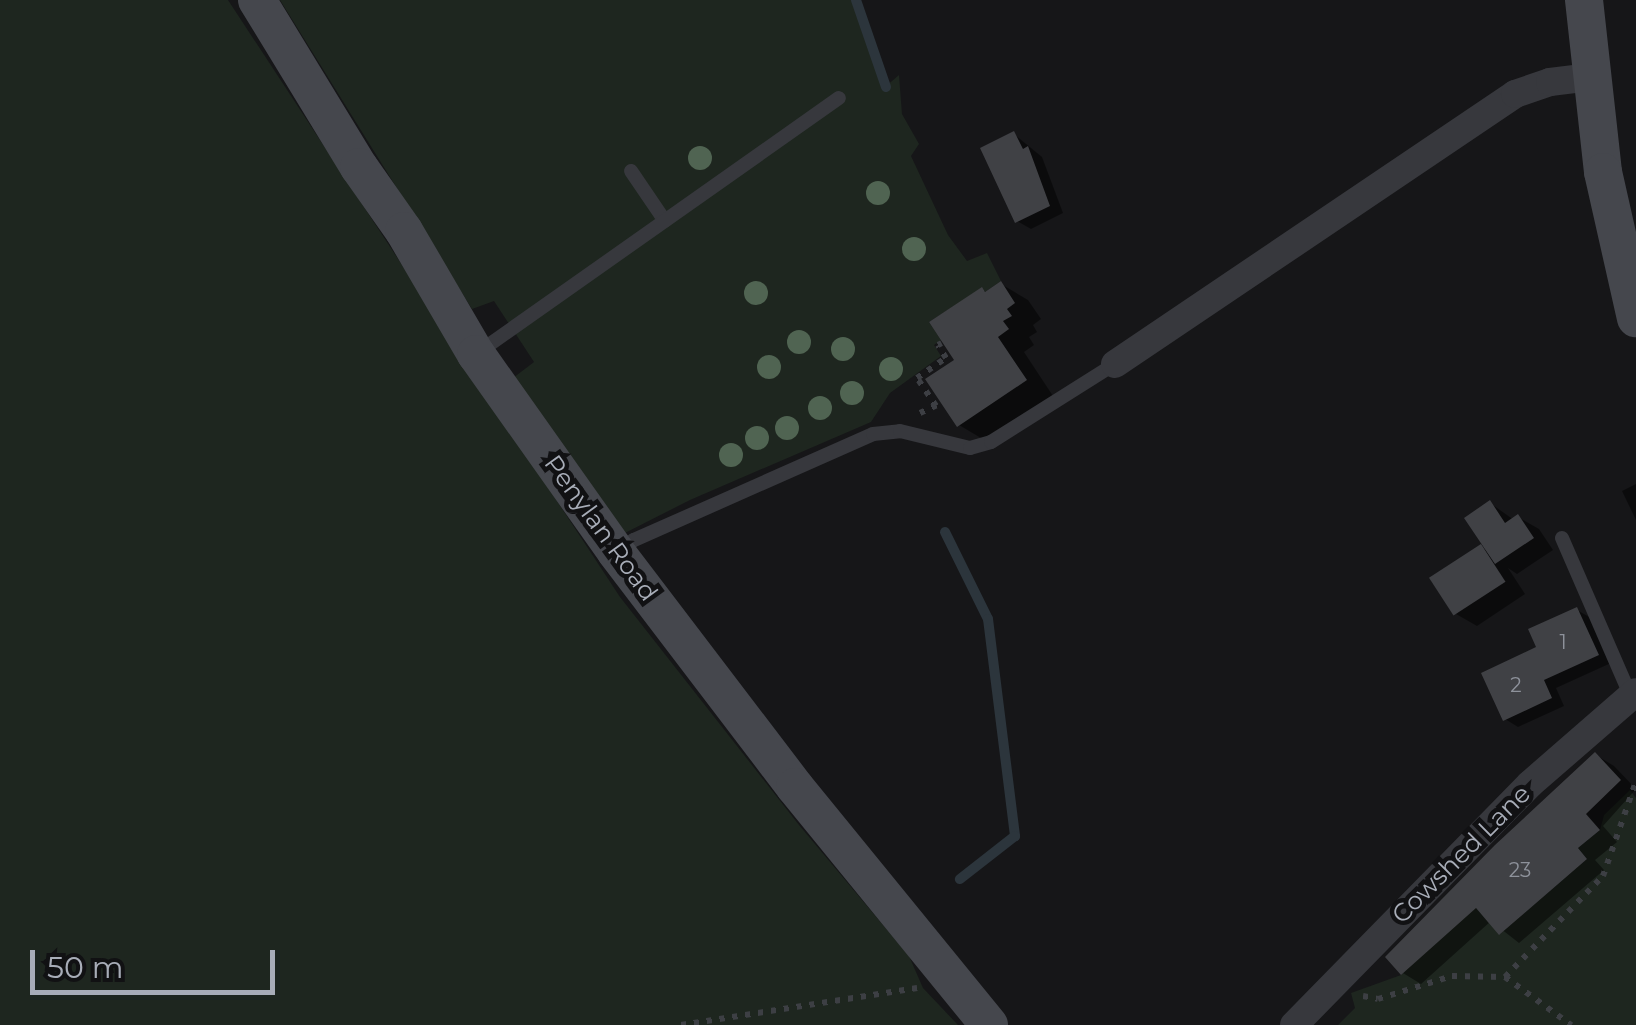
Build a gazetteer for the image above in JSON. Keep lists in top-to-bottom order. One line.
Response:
{"streets":{"street":["Penylan Road","Cowshed Lane"]},"house_numbers":["1","2","23"],"scale_bar":"50 m"}
